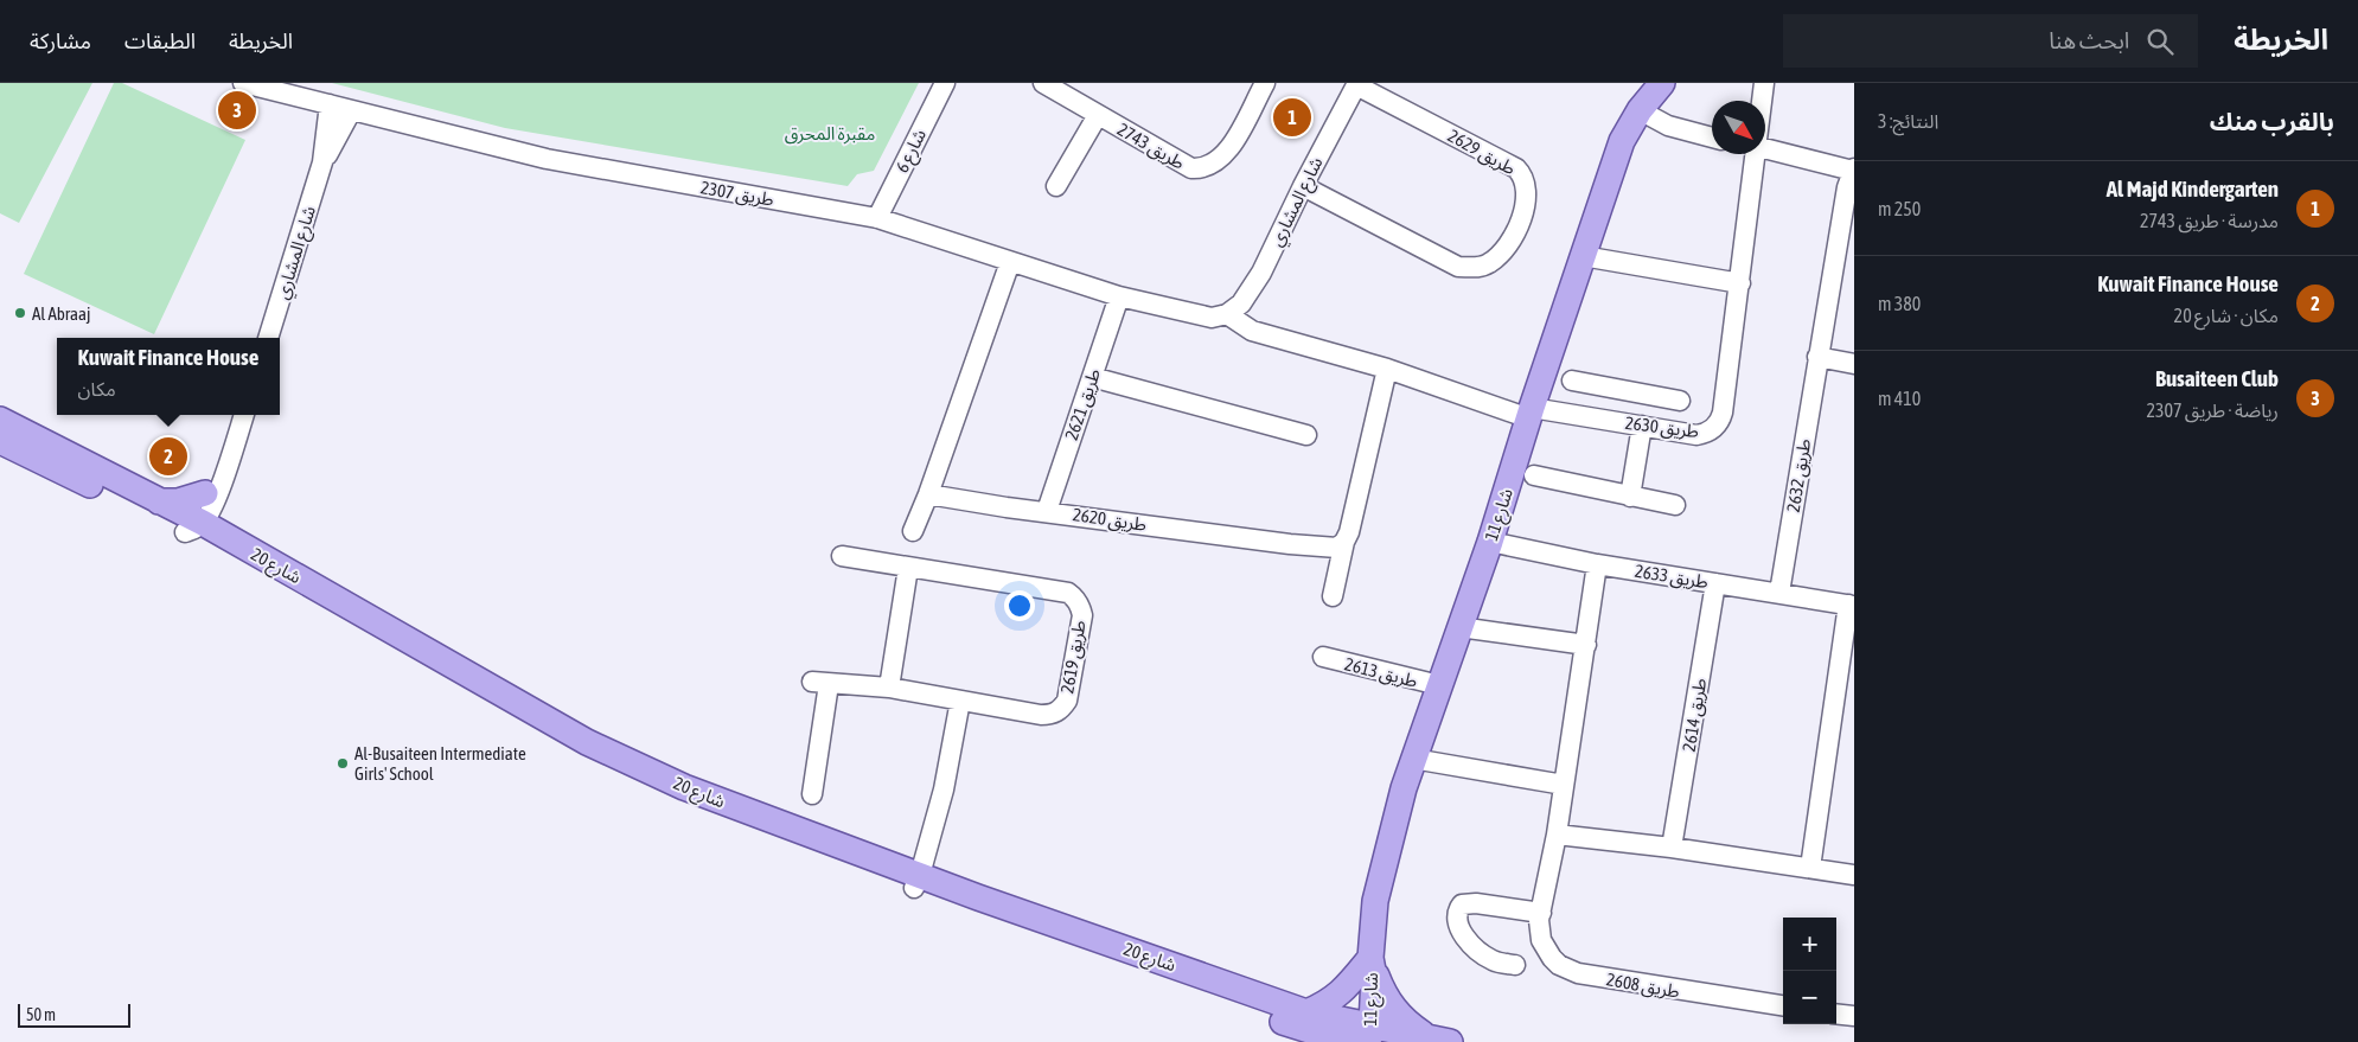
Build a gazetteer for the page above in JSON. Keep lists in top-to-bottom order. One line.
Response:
{"streets":{"main road":["شارع 11","شارع 20"],"street":["طريق 2743","شارع 6","طريق 2629","طريق 2307","شارع المشاري","طريق 2621","طريق 2630","طريق 2632","طريق 2620","طريق 2633","طريق 2619","طريق 2613","طريق 2614","طريق 2608"]},"crossings":[["شارع 6","طريق 2307"],["طريق 2629","شارع المشاري"],["طريق 2307","شارع المشاري"],["طريق 2307","طريق 2621"],["طريق 2307","طريق 2630"],["شارع المشاري","طريق 2630"],["طريق 2621","طريق 2620"],["طريق 2630","شارع 11"],["طريق 2632","طريق 2633"],["شارع 11","شارع 20"],["شارع 11","طريق 2633"],["شارع 11","طريق 2613"],["طريق 2633","طريق 2614"],["طريق 2633","طريق 2608"]],"parks":["مقبرة المحرق"],"places":["Al Abraaj","Al-Busaiteen Intermediate Girls' School"],"scale_bar":"50 m","north":"bottom right","page":{"header":"الخريطة","search":"ابحث هنا","nav":["الخريطة","الطبقات","مشاركة"],"heading":["بالقرب منك","النتائج: 3"],"pins":["3","1","2"],"list":[{"mark":"1","name":"Al Majd Kindergarten","note":"مدرسة · طريق 2743","value":"250 m"},{"mark":"2","name":"Kuwait Finance House","note":"مكان · شارع 20","value":"380 m"},{"mark":"3","name":"Busaiteen Club","note":"رياضة · طريق 2307","value":"410 m"}],"popup":["Kuwait Finance House","مكان"],"map_buttons":["+","−"],"scale":"50 m"}}
